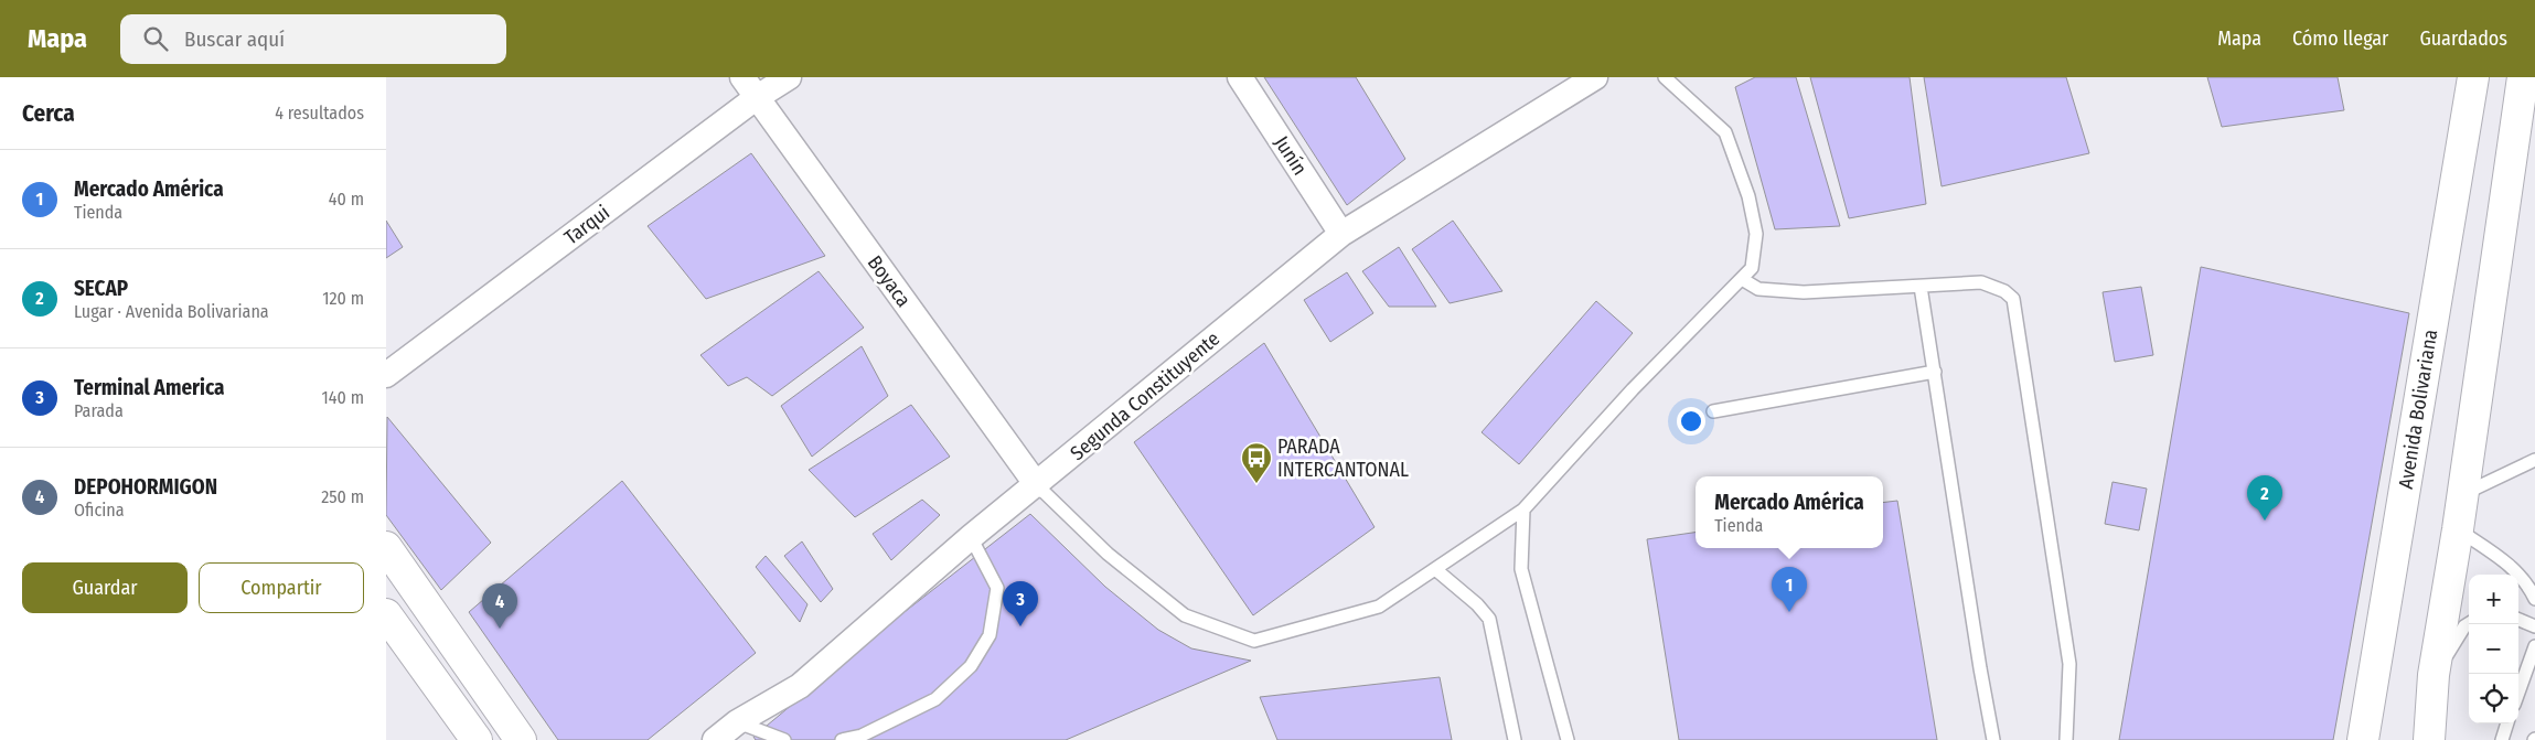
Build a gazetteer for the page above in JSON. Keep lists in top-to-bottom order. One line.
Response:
{"streets":{"main road":["Avenida Bolivariana"],"street":["Junín","Tarqui","Boyaca","Segunda Constituyente"]},"crossings":[["Junín","Segunda Constituyente"],["Tarqui","Boyaca"],["Boyaca","Segunda Constituyente"]],"places":{"bus stop":["PARADA INTERCANTONAL"]},"page":{"header":"Mapa","search":"Buscar aquí","nav":["Mapa","Cómo llegar","Guardados"],"heading":["Cerca","4 resultados"],"list":[{"mark":"1","name":"Mercado América","note":"Tienda","value":"40 m"},{"mark":"2","name":"SECAP","note":"Lugar · Avenida Bolivariana","value":"120 m"},{"mark":"3","name":"Terminal America","note":"Parada","value":"140 m"},{"mark":"4","name":"DEPOHORMIGON","note":"Oficina","value":"250 m"}],"pins":["2","1","3","4"],"popup":["Mercado América","Tienda"],"buttons":["Guardar","Compartir"],"map_buttons":["+","−"]}}
